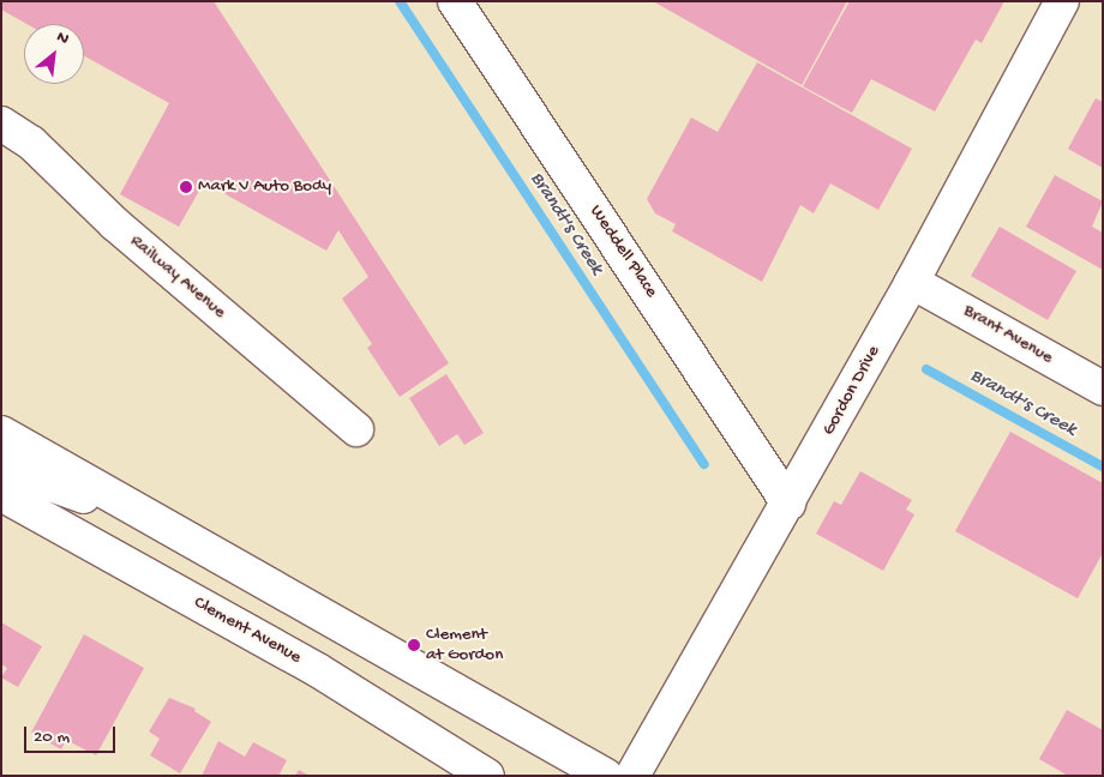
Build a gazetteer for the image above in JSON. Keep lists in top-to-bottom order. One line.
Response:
{"streets":{"street":["Weddell Place","Railway Avenue","Brant Avenue","Gordon Drive","Clement Avenue"]},"crossings":[["Weddell Place","Gordon Drive"],["Brant Avenue","Gordon Drive"]],"water":["Brandt's Creek"],"places":["Mark V Auto Body","Clement at Gordon"],"scale_bar":"20 m","north":"top right"}
